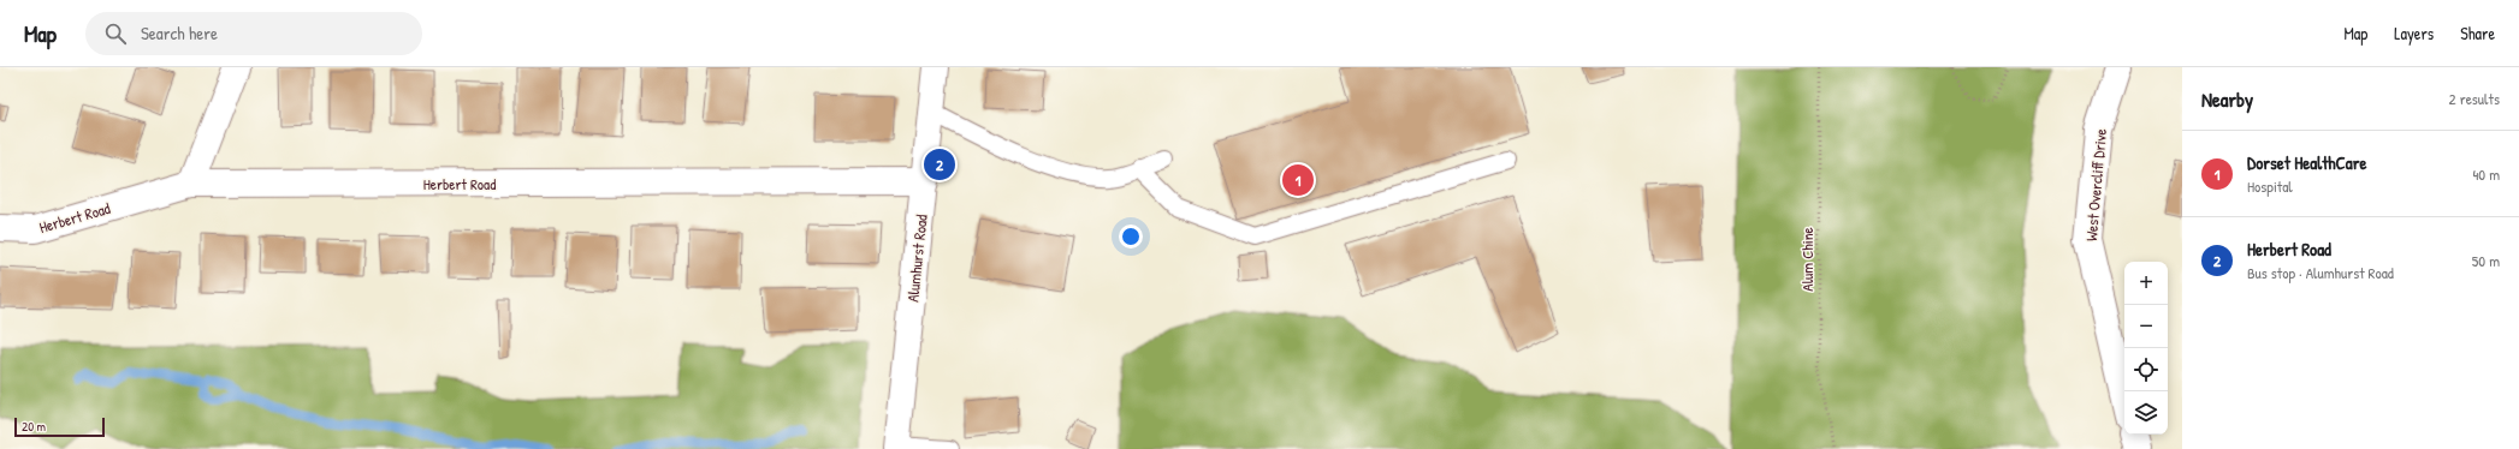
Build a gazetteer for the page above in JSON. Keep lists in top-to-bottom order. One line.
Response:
{"streets":{"street":["Herbert Road","West Overcliff Drive","Alumhurst Road"],"path":["Alum Chine"]},"crossings":[["Herbert Road","Alumhurst Road"]],"scale_bar":"20 m","page":{"header":"Map","search":"Search here","nav":["Map","Layers","Share"],"heading":["Nearby","2 results"],"list":[{"mark":"1","name":"Dorset HealthCare","note":"Hospital","value":"40 m"},{"mark":"2","name":"Herbert Road","note":"Bus stop · Alumhurst Road","value":"50 m"}],"pins":["2","1"],"map_buttons":["+","−"],"scale":"20 m"}}
